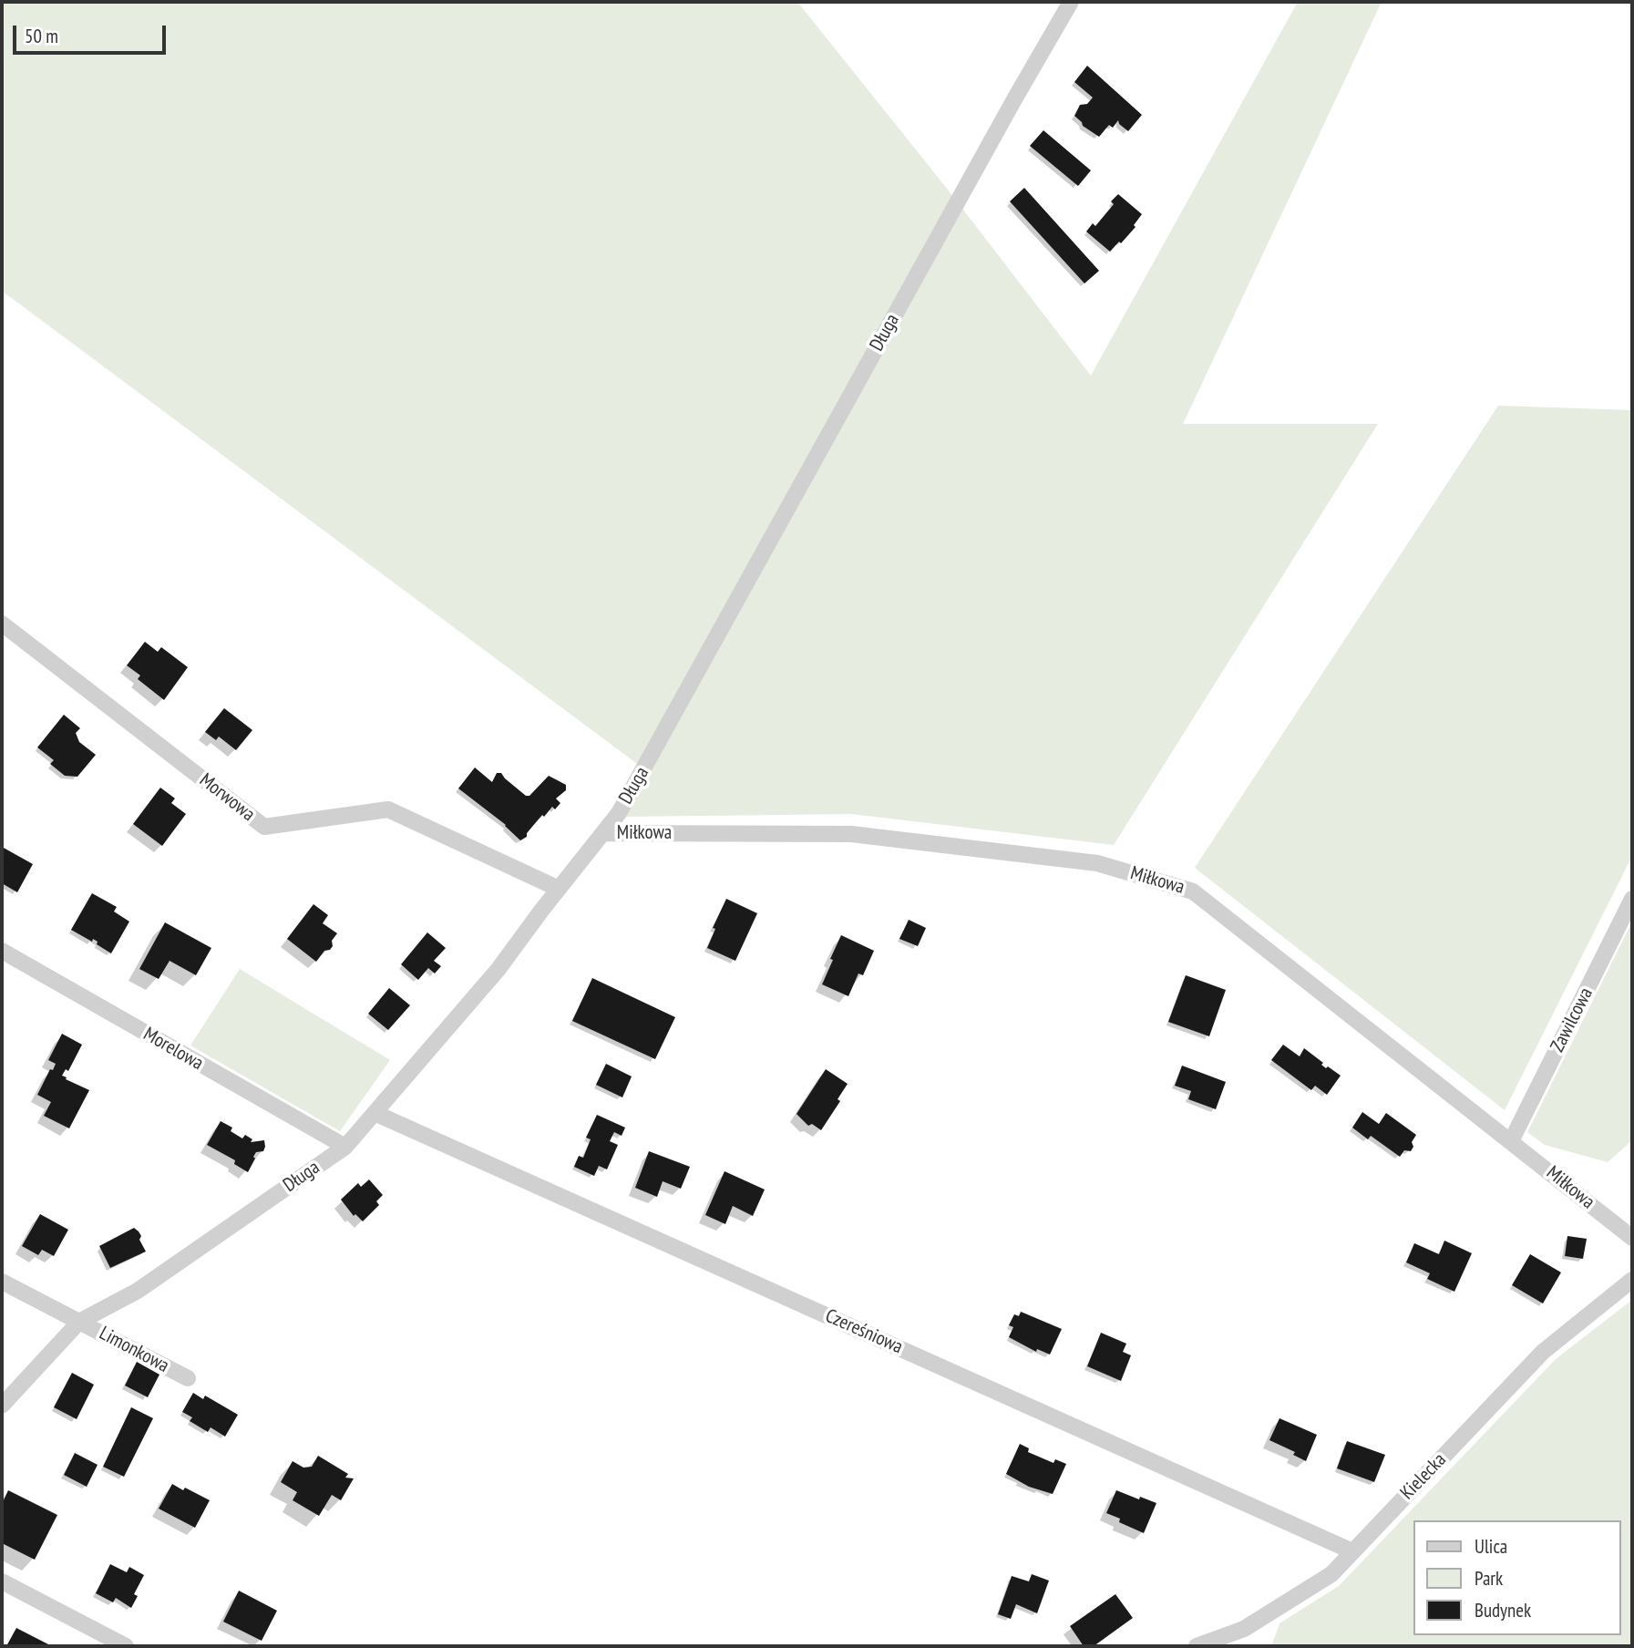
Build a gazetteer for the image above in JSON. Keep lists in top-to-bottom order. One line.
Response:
{"streets":{"street":["Długa","Morwowa","Miłkowa","Zawilcowa","Morelowa","Czereśniowa","Limonkowa","Kielecka"]},"crossings":[["Długa","Morwowa"],["Długa","Miłkowa"],["Długa","Morelowa"],["Długa","Czereśniowa"],["Długa","Limonkowa"],["Miłkowa","Zawilcowa"],["Czereśniowa","Kielecka"]],"legend":["Ulica","Park","Budynek"],"scale_bar":"50 m"}
